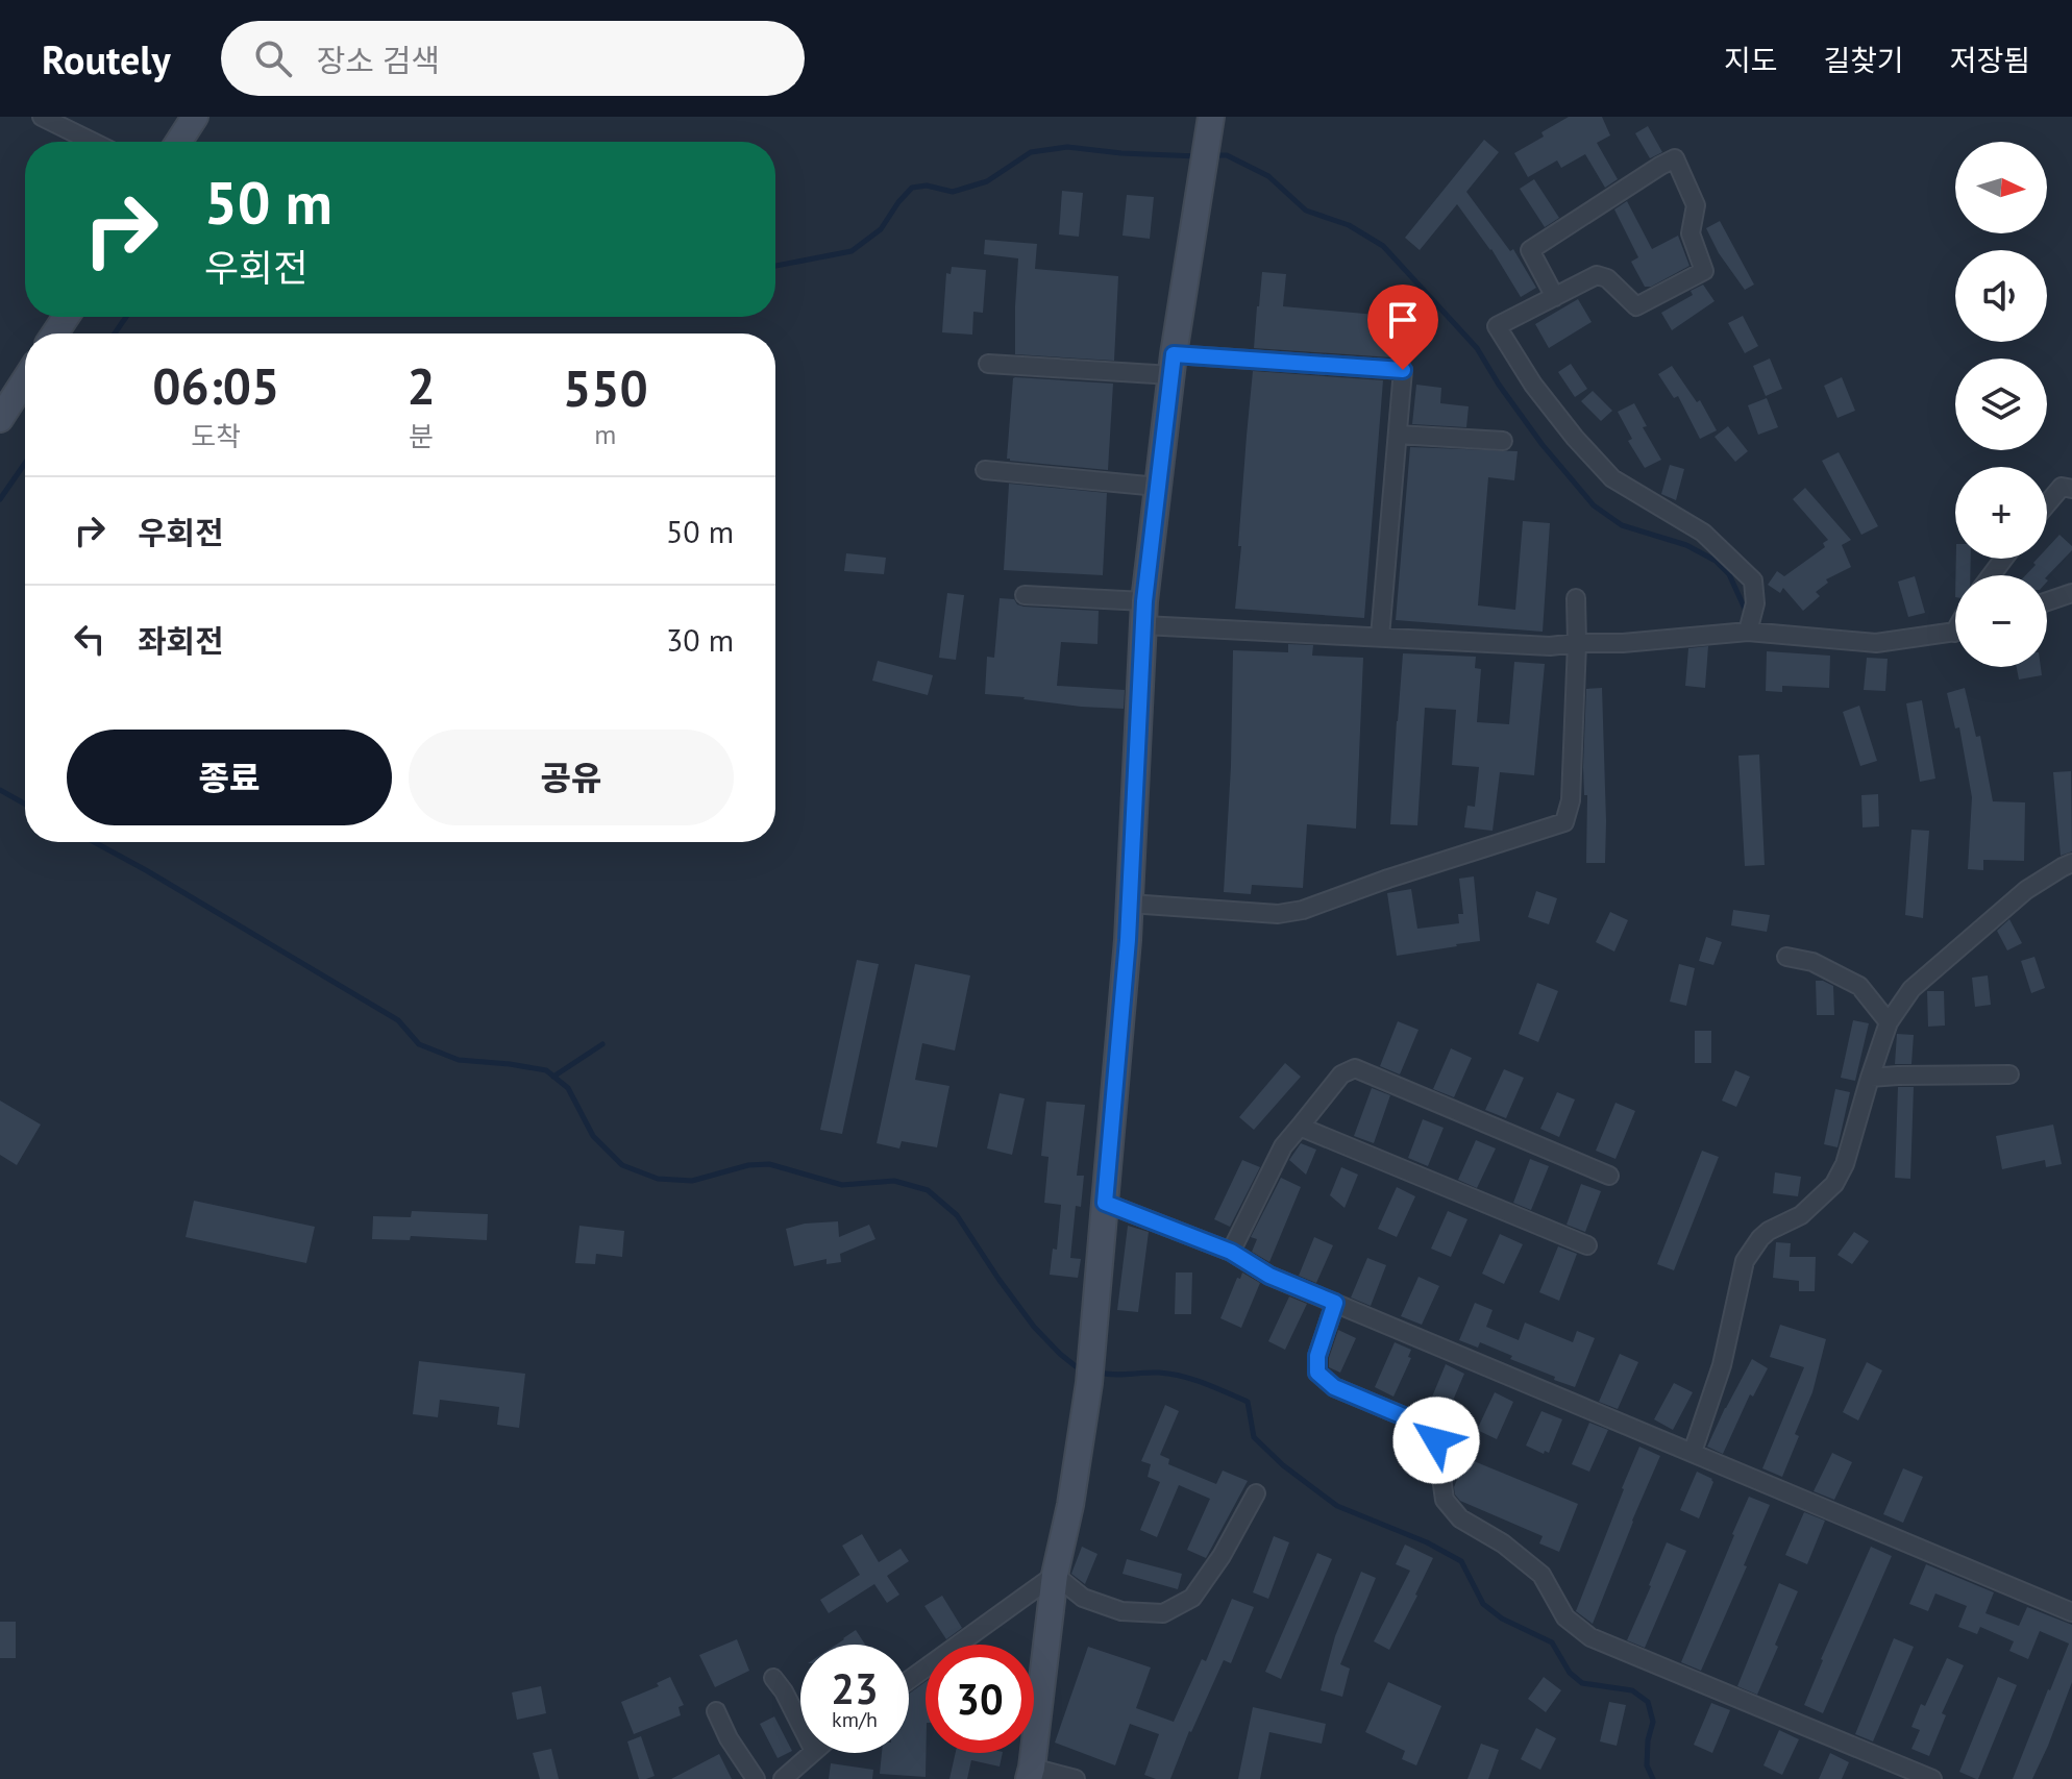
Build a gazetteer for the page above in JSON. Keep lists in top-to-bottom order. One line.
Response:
{"north":"right","page":{"header":"Routely","search":"장소 검색","nav":["지도","길찾기","저장됨"],"map_buttons":["+","−"],"turn":["50 m","우회전"],"eta":["06:05","도착","2","분","550","m"],"list":[{"name":"우회전","value":"50 m"},{"name":"좌회전","value":"30 m"}],"buttons":["종료","공유"],"speed":"23 km/h","limit":"30"}}
